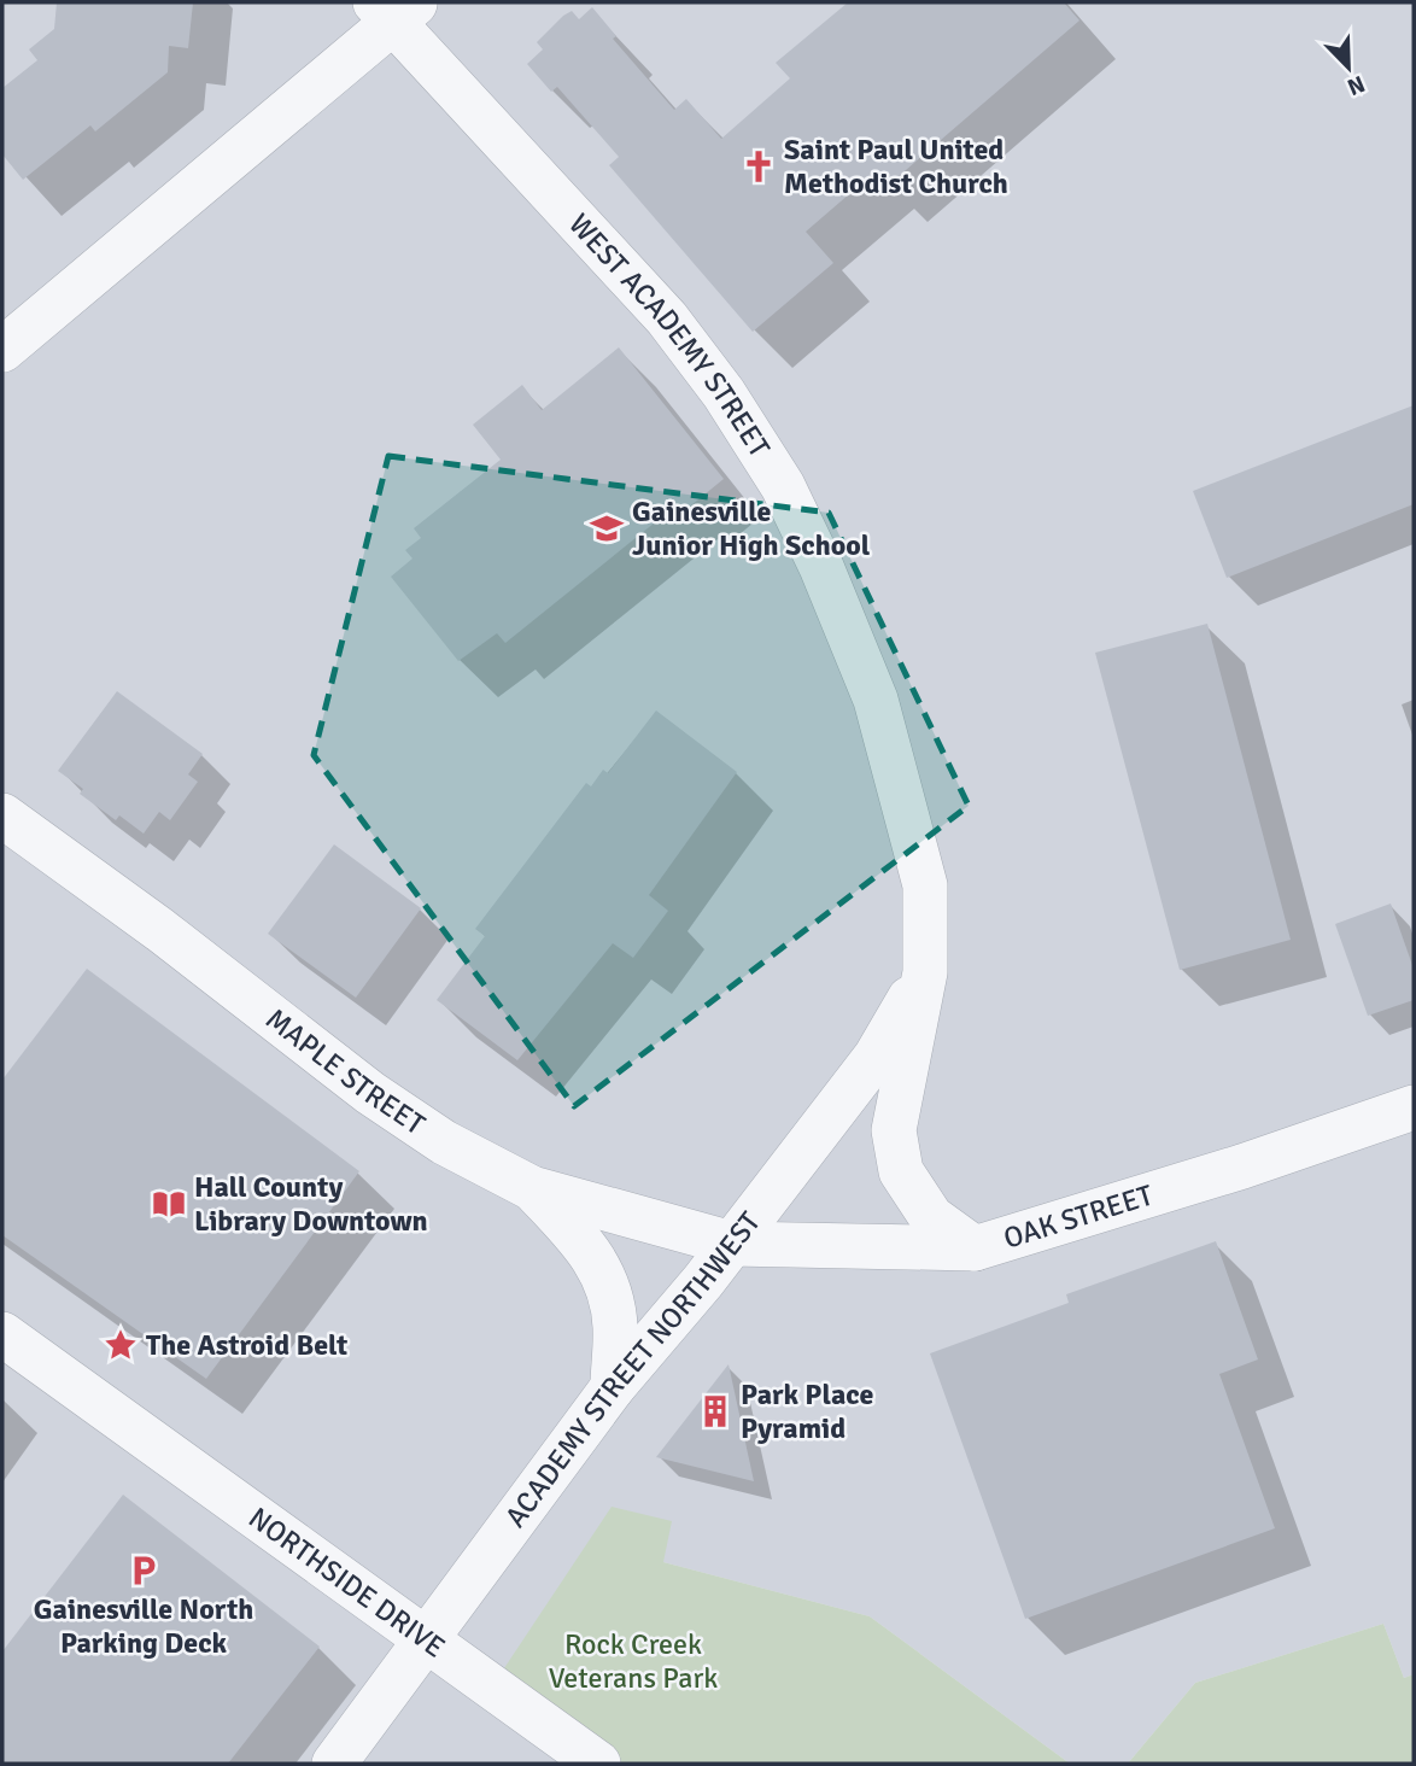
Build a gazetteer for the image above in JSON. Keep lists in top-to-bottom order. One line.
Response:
{"streets":{"street":["WEST ACADEMY STREET","MAPLE STREET","OAK STREET","ACADEMY STREET NORTHWEST","NORTHSIDE DRIVE"]},"crossings":[["WEST ACADEMY STREET","OAK STREET"],["WEST ACADEMY STREET","ACADEMY STREET NORTHWEST"],["MAPLE STREET","OAK STREET"],["MAPLE STREET","ACADEMY STREET NORTHWEST"],["OAK STREET","ACADEMY STREET NORTHWEST"],["ACADEMY STREET NORTHWEST","NORTHSIDE DRIVE"]],"parks":["Rock Creek Veterans Park"],"places":{"church":["Saint Paul United Methodist Church"],"school or university":["Gainesville Junior High School"],"library":["Hall County Library Downtown"],"place":["The Astroid Belt"],"building":["Park Place Pyramid"],"parking":["Gainesville North Parking Deck"]},"north":"bottom right"}
